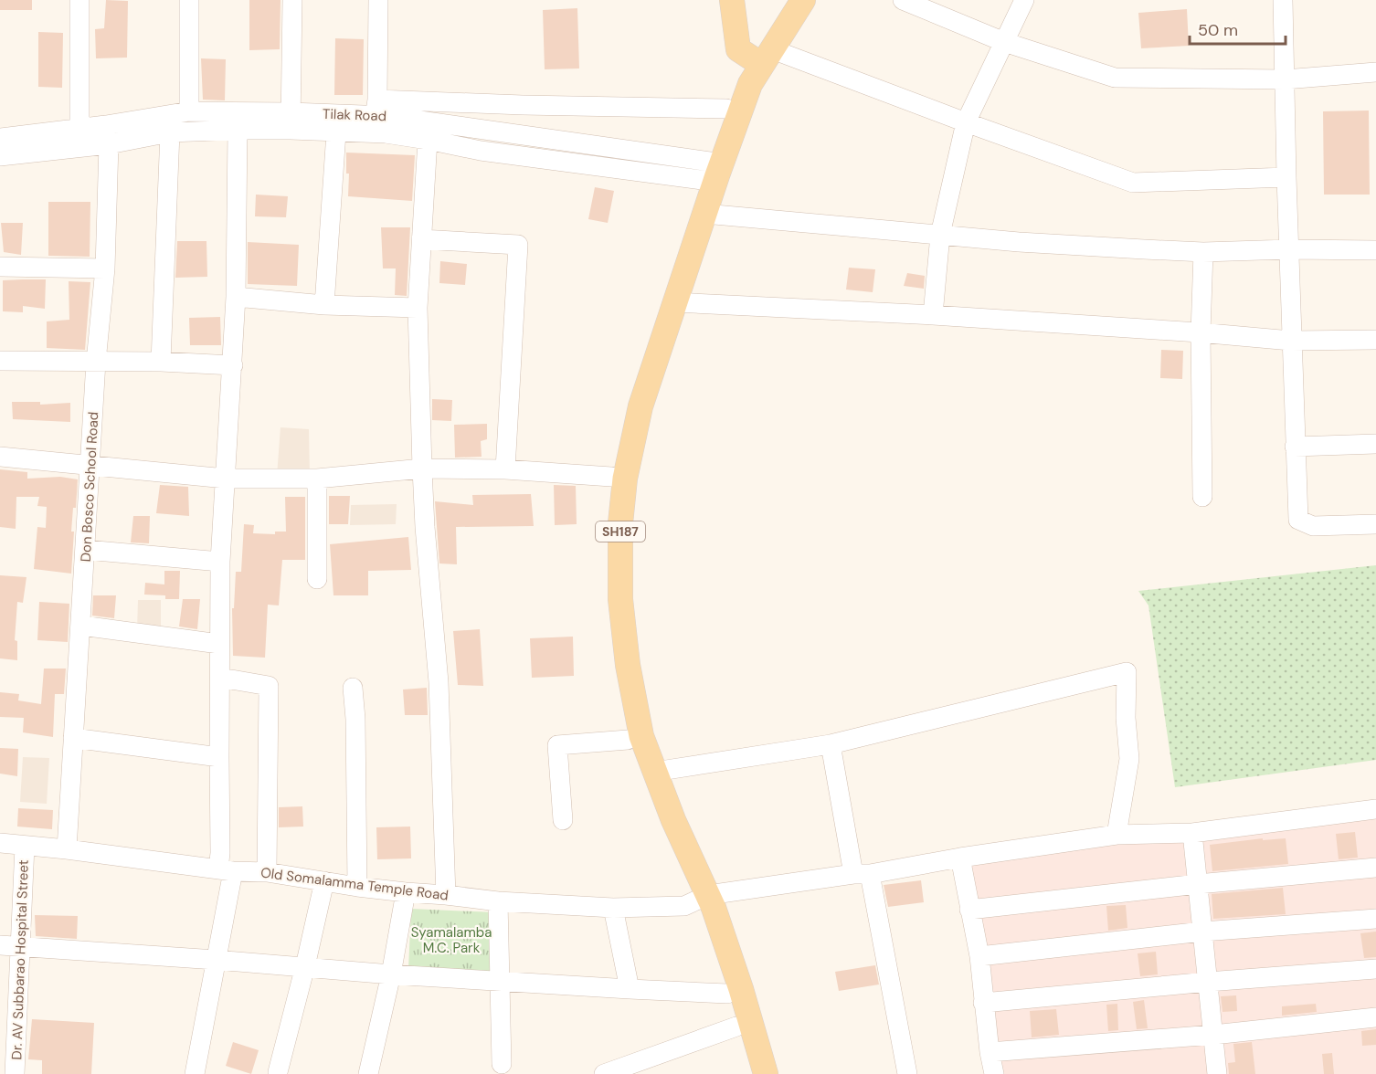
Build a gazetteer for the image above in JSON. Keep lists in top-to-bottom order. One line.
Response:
{"streets":{"main road":["SH187"],"street":["Tilak Road","Don Bosco School Road","Old Somalamma Temple Road","Dr. AV Subbarao Hospital Street"]},"crossings":[["Tilak Road","Don Bosco School Road"],["Tilak Road","SH187"],["Don Bosco School Road","Old Somalamma Temple Road"],["SH187","Old Somalamma Temple Road"],["Old Somalamma Temple Road","Dr. AV Subbarao Hospital Street"]],"parks":["Syamalamba M.C. Park"],"scale_bar":"50 m"}
